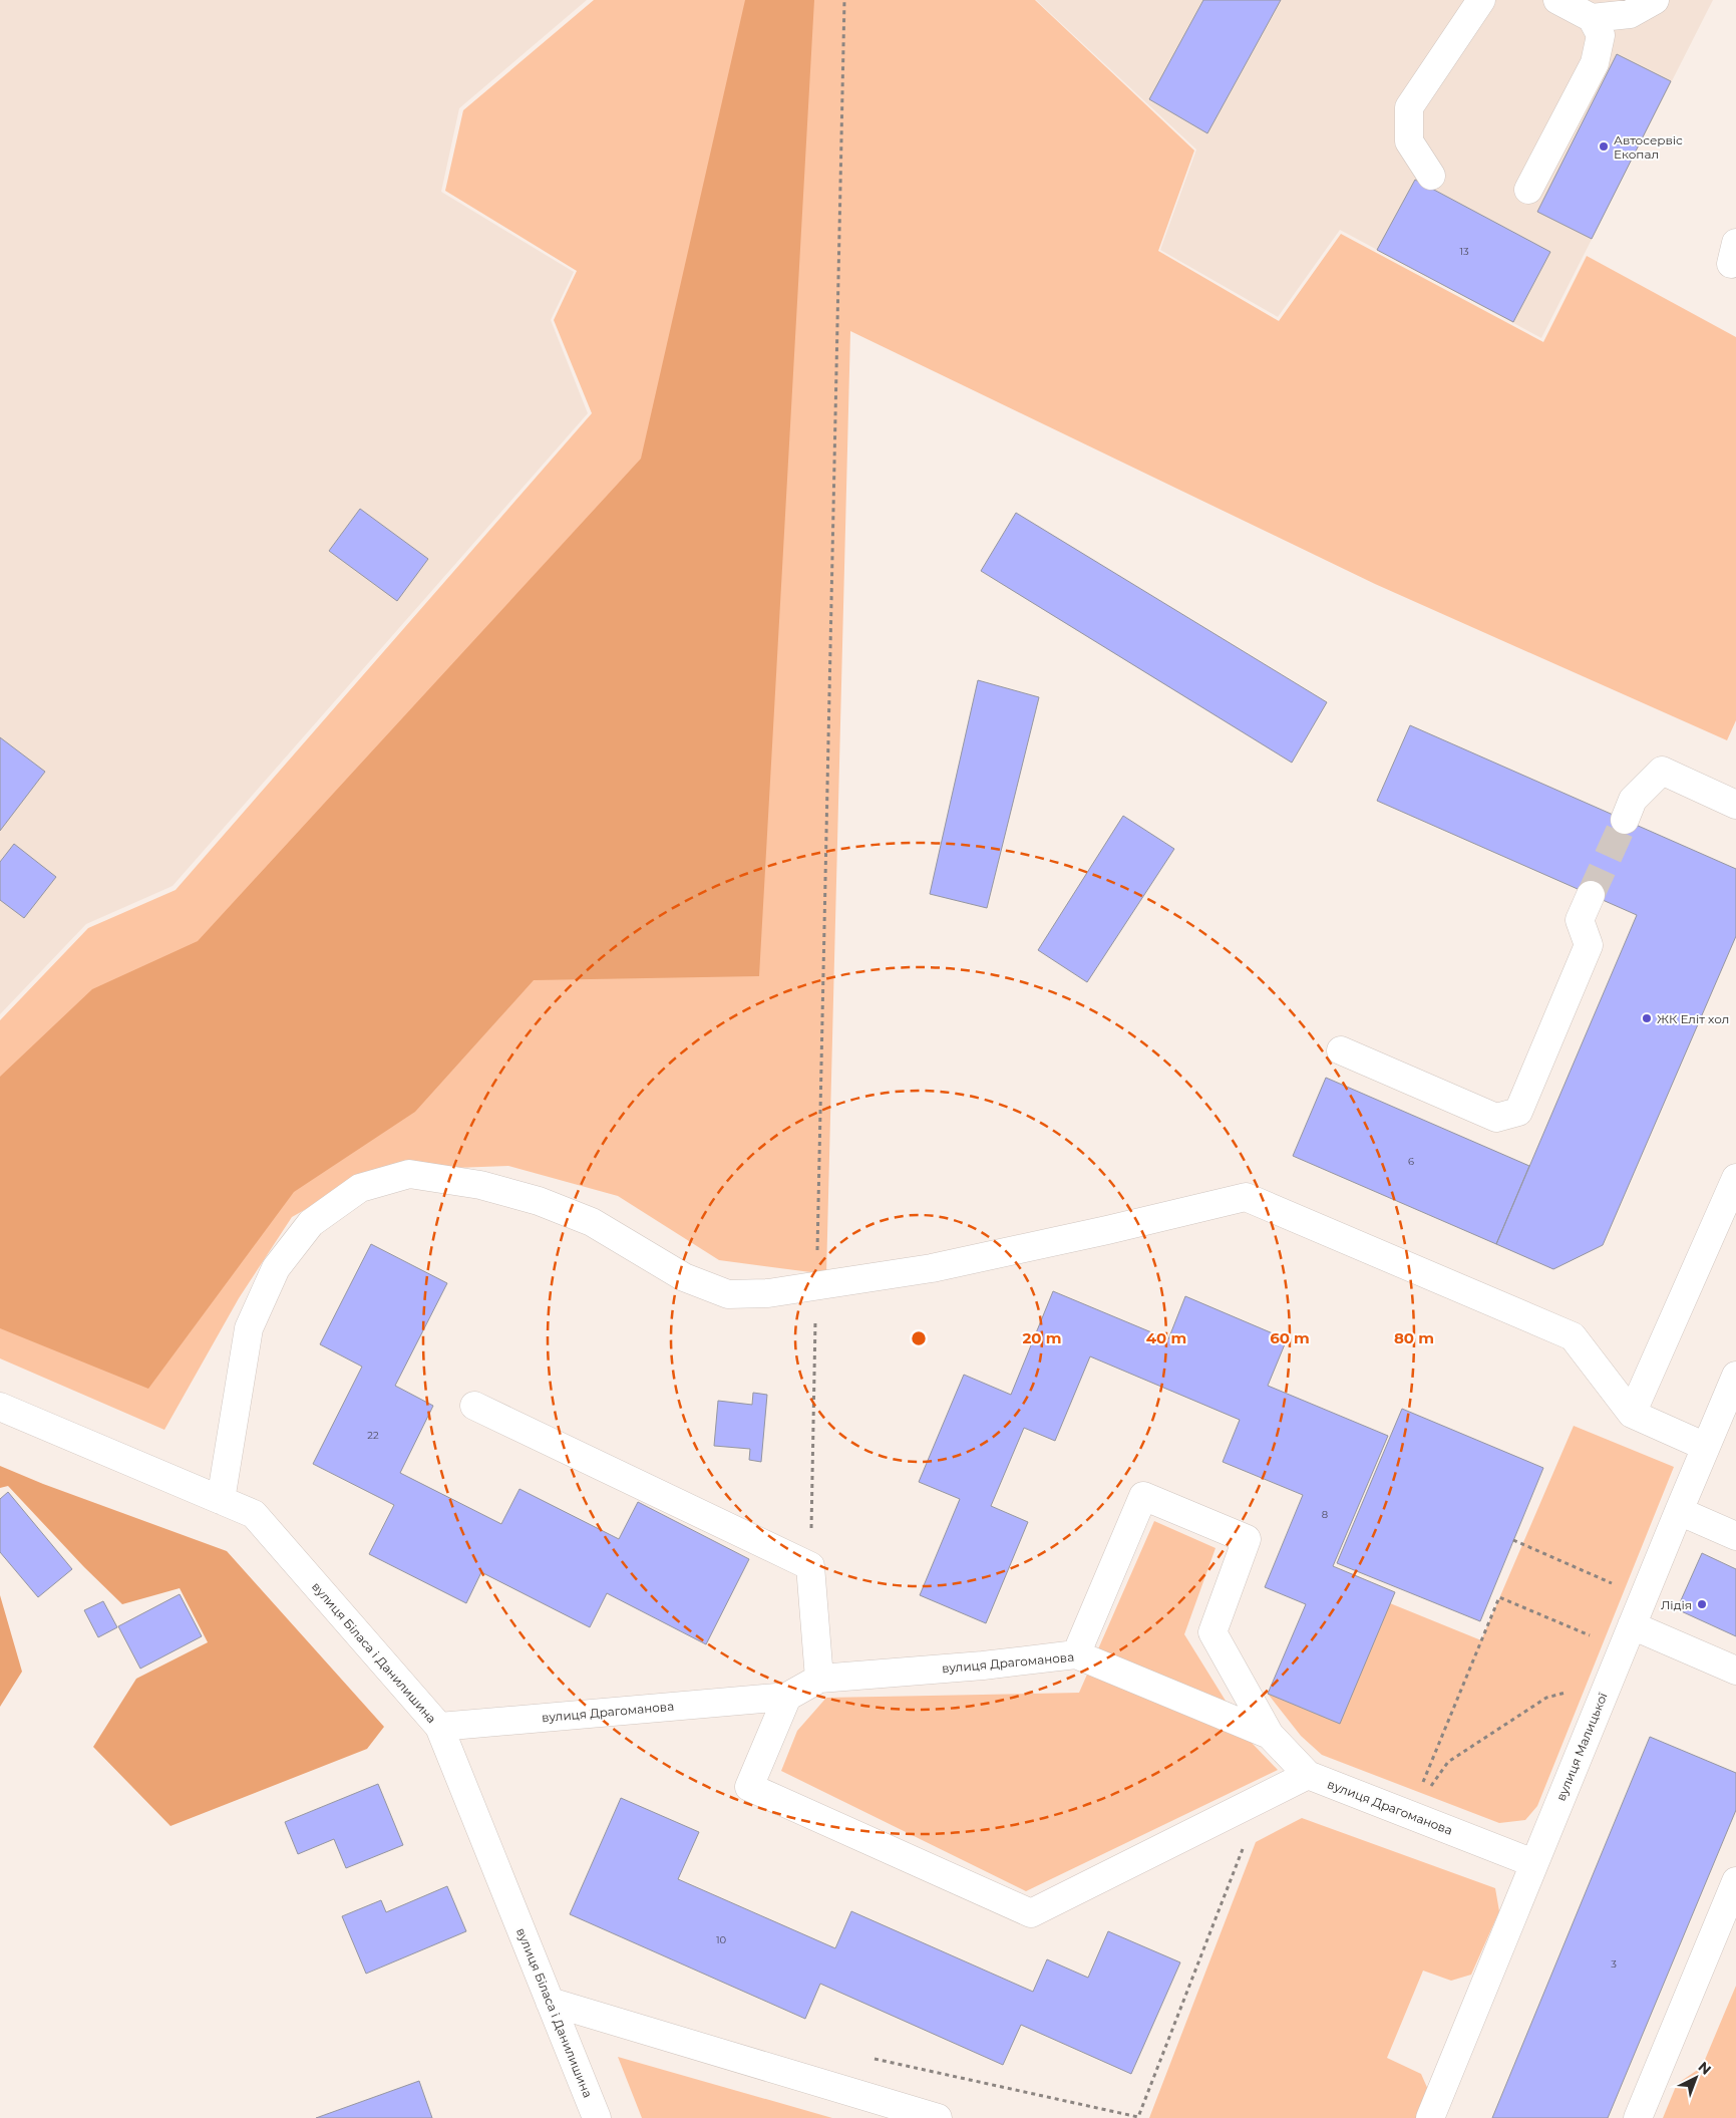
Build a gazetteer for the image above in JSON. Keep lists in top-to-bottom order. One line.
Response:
{"streets":{"street":["вулиця Біласа і Данилишина","вулиця Драгоманова","вулиця Малицької"]},"crossings":[["вулиця Біласа і Данилишина","вулиця Драгоманова"],["вулиця Драгоманова","вулиця Малицької"]],"places":["Автосервіс Екопал","ЖК Еліт хол","Лідія"],"house_numbers":["13","6","22","8","10","3"],"north":"top right","rings":["20 m","40 m","60 m","80 m"]}
